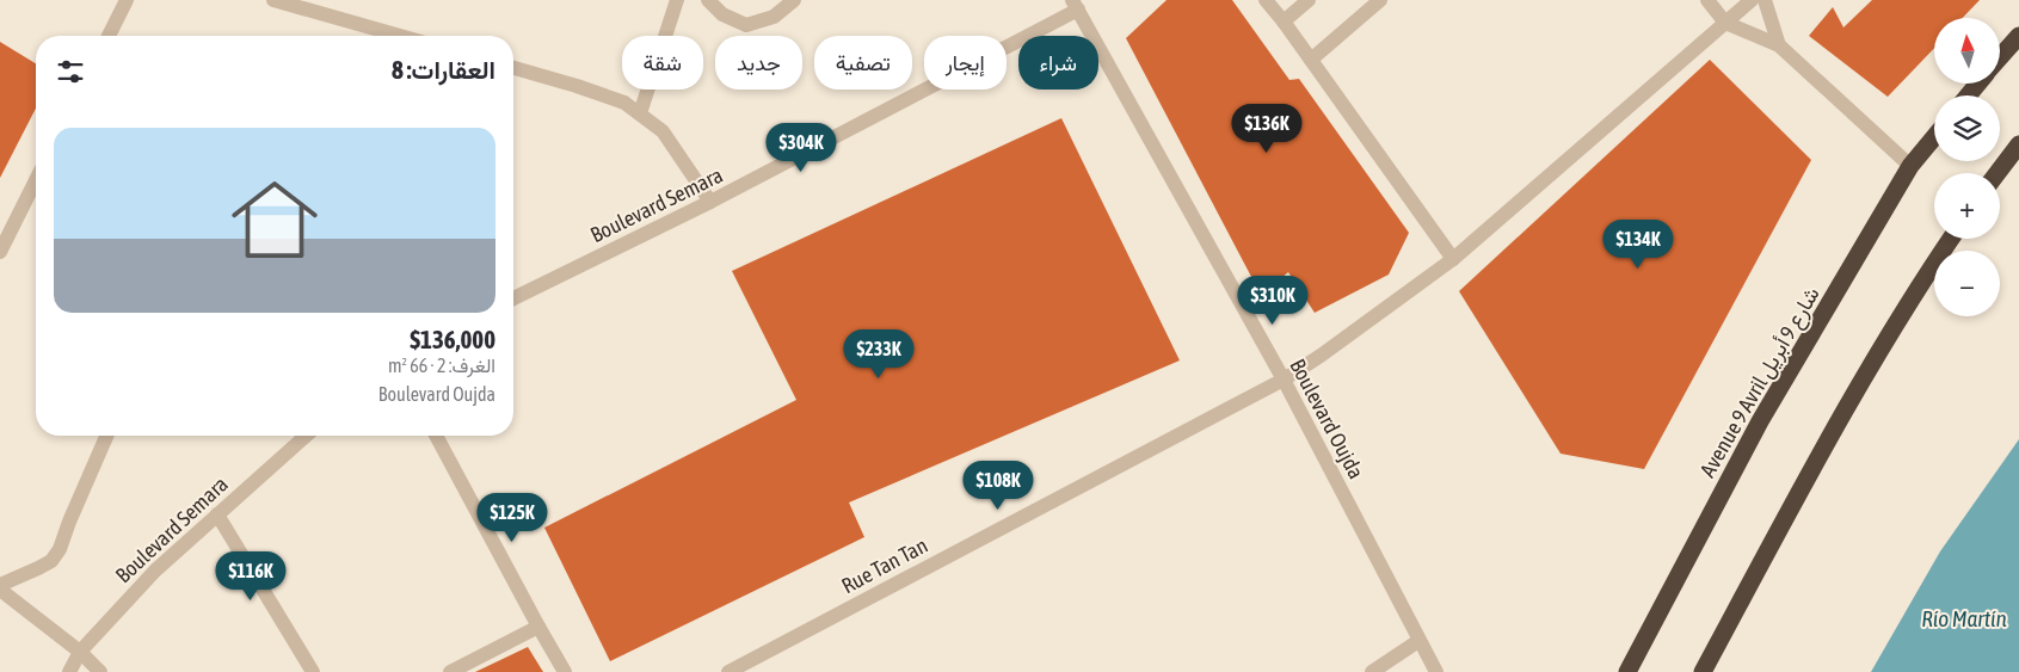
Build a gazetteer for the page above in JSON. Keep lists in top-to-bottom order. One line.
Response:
{"streets":{"highway":["Avenue 9 Avril شارع 9 أبريل"],"street":["Boulevard Semara","Boulevard Oujda","Rue Tan Tan"]},"crossings":[["Boulevard Semara","Boulevard Oujda"],["Boulevard Oujda","Rue Tan Tan"]],"water":["Río Martín"],"north":"top","page":{"map_buttons":["+","−"],"chip":["شراء","إيجار","تصفية","جديد","شقة"],"heading":"العقارات: 8","price":["$136K","$304K","$134K","$310K","$233K","$108K","$125K","$116K"],"list":[{"name":"$136,000","note":"الغرف: 2 · 66 m² · Boulevard Oujda"}]}}
